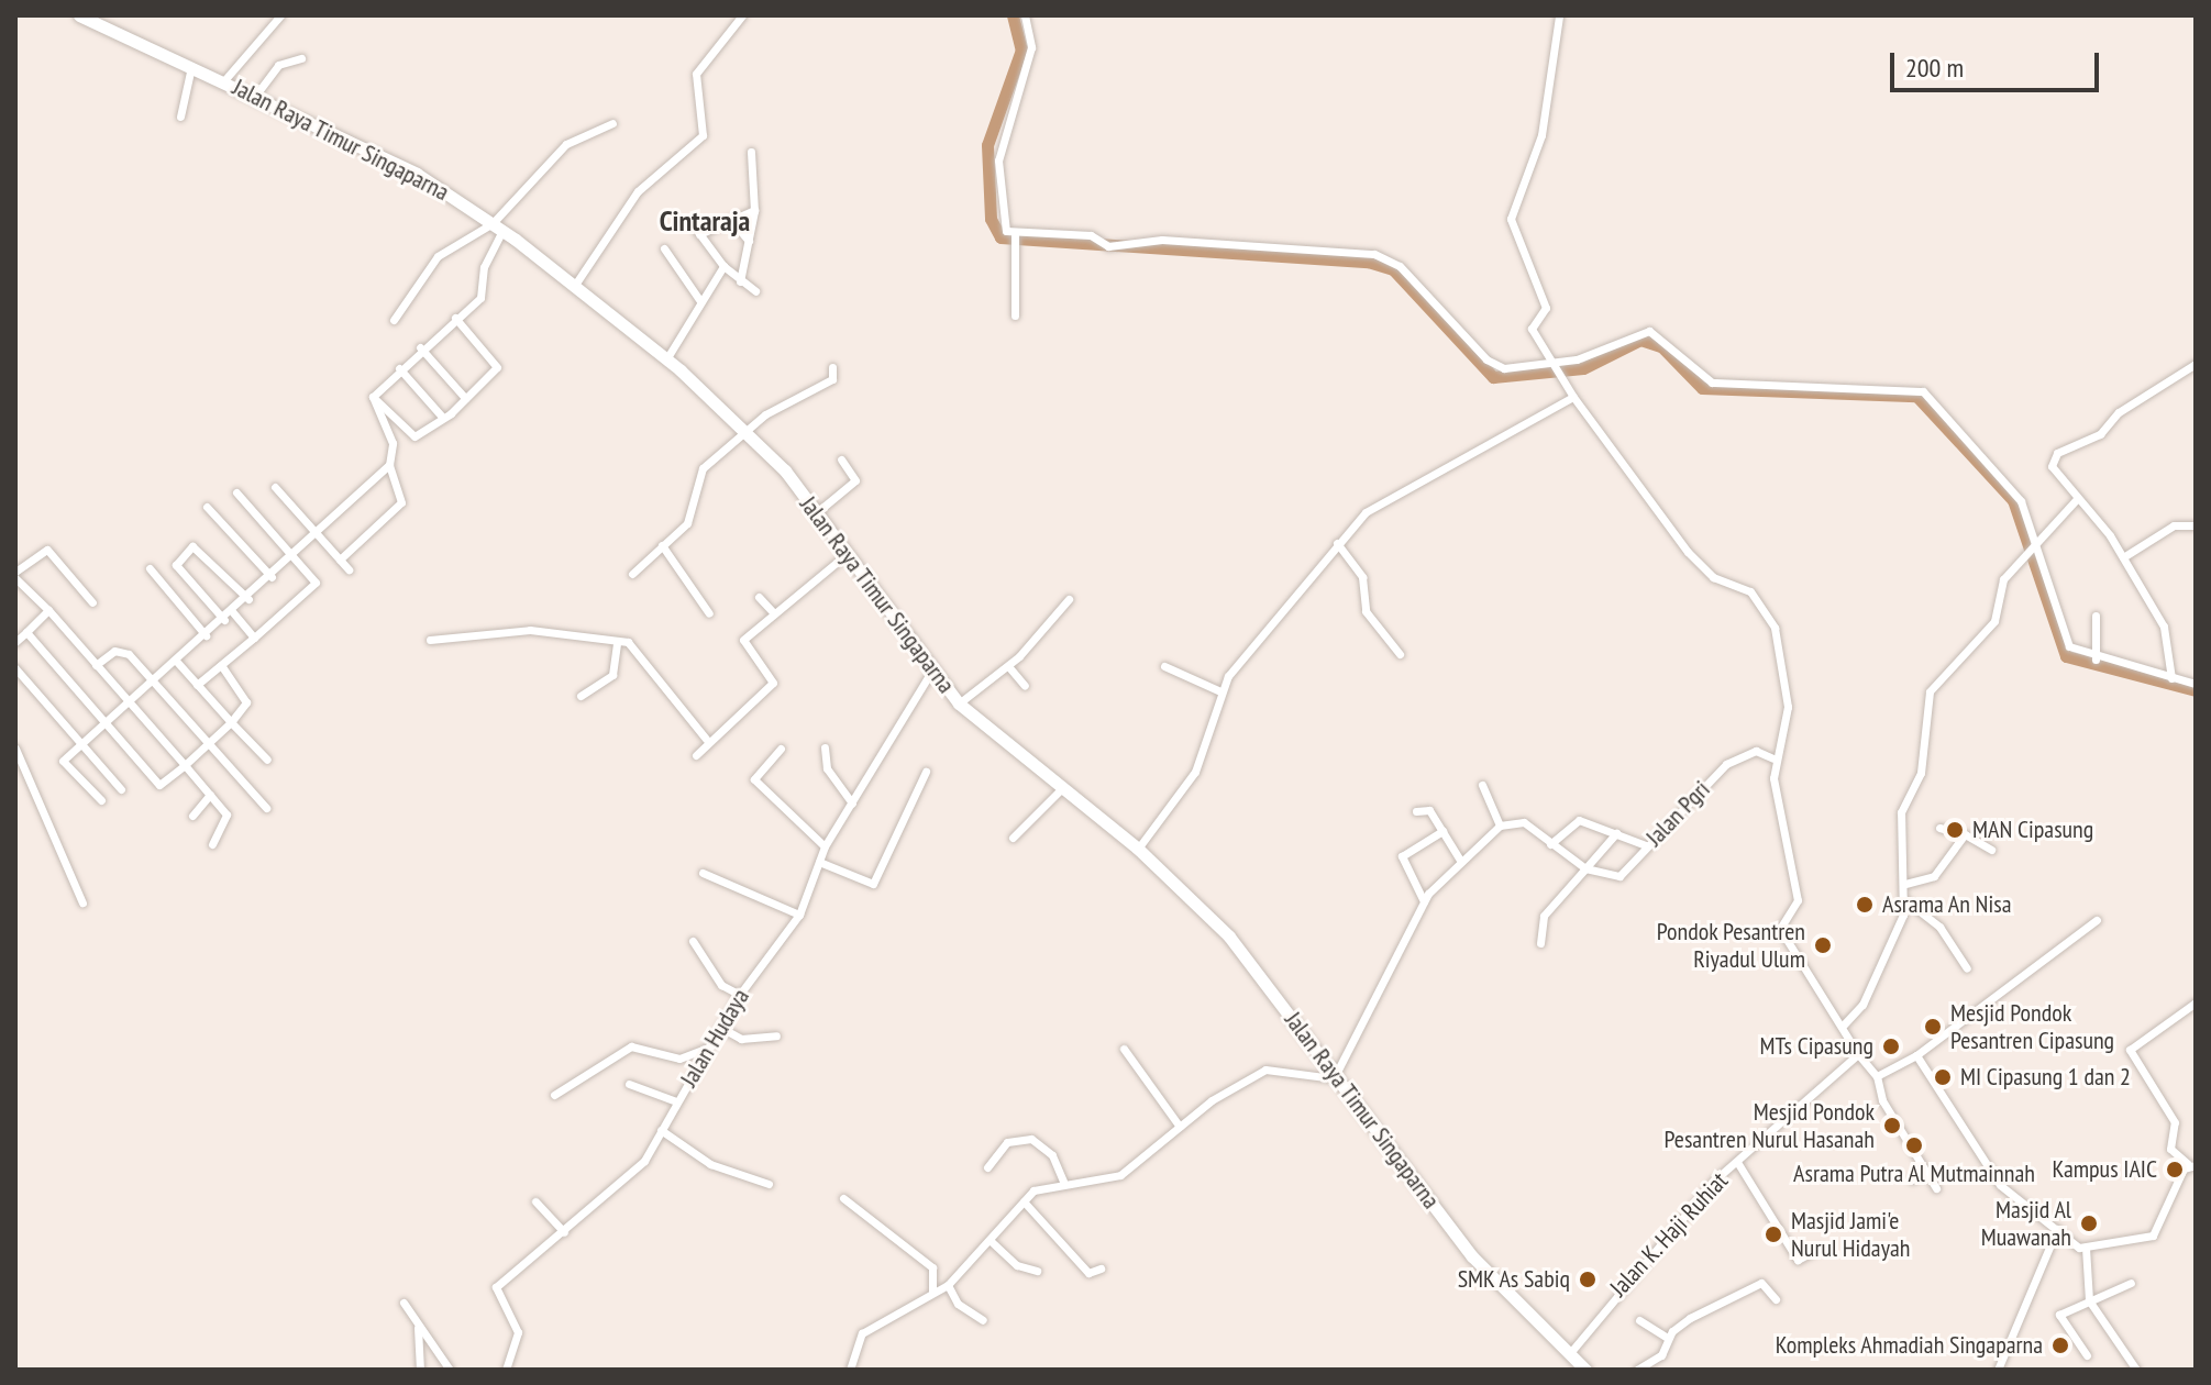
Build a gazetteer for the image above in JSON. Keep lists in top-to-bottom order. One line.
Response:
{"streets":{"main road":["Jalan Raya Timur Singaparna"],"street":["Jalan Pgri","Jalan Hudaya","Jalan K. Haji Ruhiat"]},"crossings":[["Jalan Raya Timur Singaparna","Jalan Hudaya"],["Jalan Raya Timur Singaparna","Jalan K. Haji Ruhiat"]],"districts":["Cintaraja"],"places":["MAN Cipasung","Asrama An Nisa","Pondok Pesantren Riyadul Ulum","Mesjid Pondok Pesantren Cipasung","MTs Cipasung","MI Cipasung 1 dan 2","Mesjid Pondok Pesantren Nurul Hasanah","Asrama Putra Al Mutmainnah","Kampus IAIC","Masjid Al Muawanah","Masjid Jami'e Nurul Hidayah","SMK As Sabiq","Kompleks Ahmadiah Singaparna"],"scale_bar":"200 m"}
